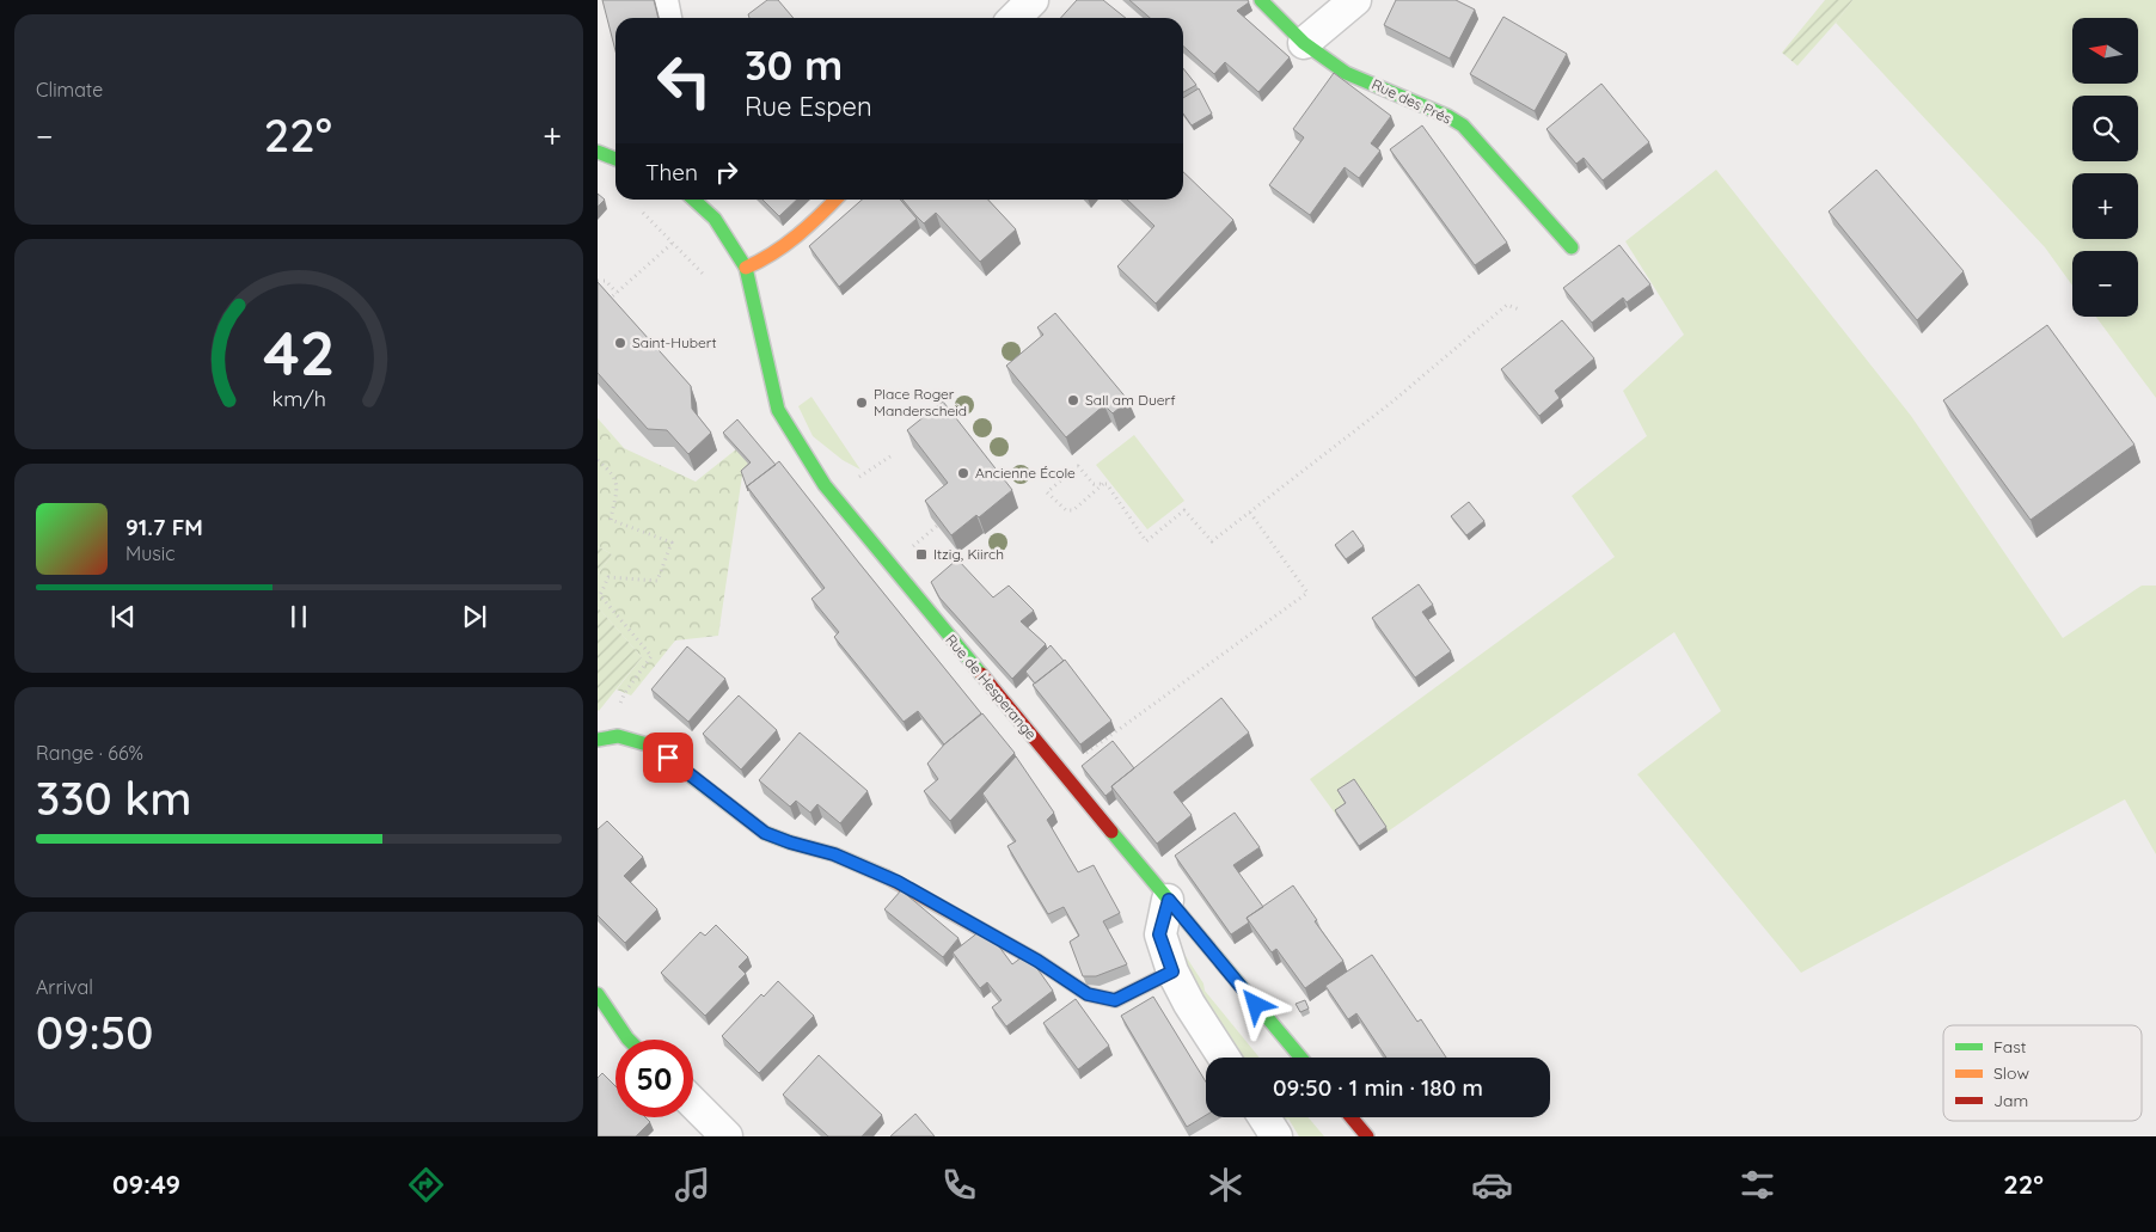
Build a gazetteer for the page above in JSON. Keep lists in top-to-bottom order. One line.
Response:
{"streets":{"street":["Rue des Prés","Rue de Hesperange"]},"places":{"other":["Saint-Hubert","Sall am Duerf","Place Roger Manderscheid","Ancienne École"],"transit":["Itzig, Kiirch"]},"legend":["Fast","Slow","Jam"],"north":"left","page":{"tile":["Climate",["Range · 66%","330 km"],["Arrival","09:50"]],"map_buttons":["+","−"],"turn":["30 m","Rue Espen"],"heat":["−","22°","+"],"then":"Then","song":["91.7 FM","Music"],"limit":"50","trip":"09:50 · 1 min · 180 m","tabs":["09:49","22°"],"gauge":["42","km/h"]}}
